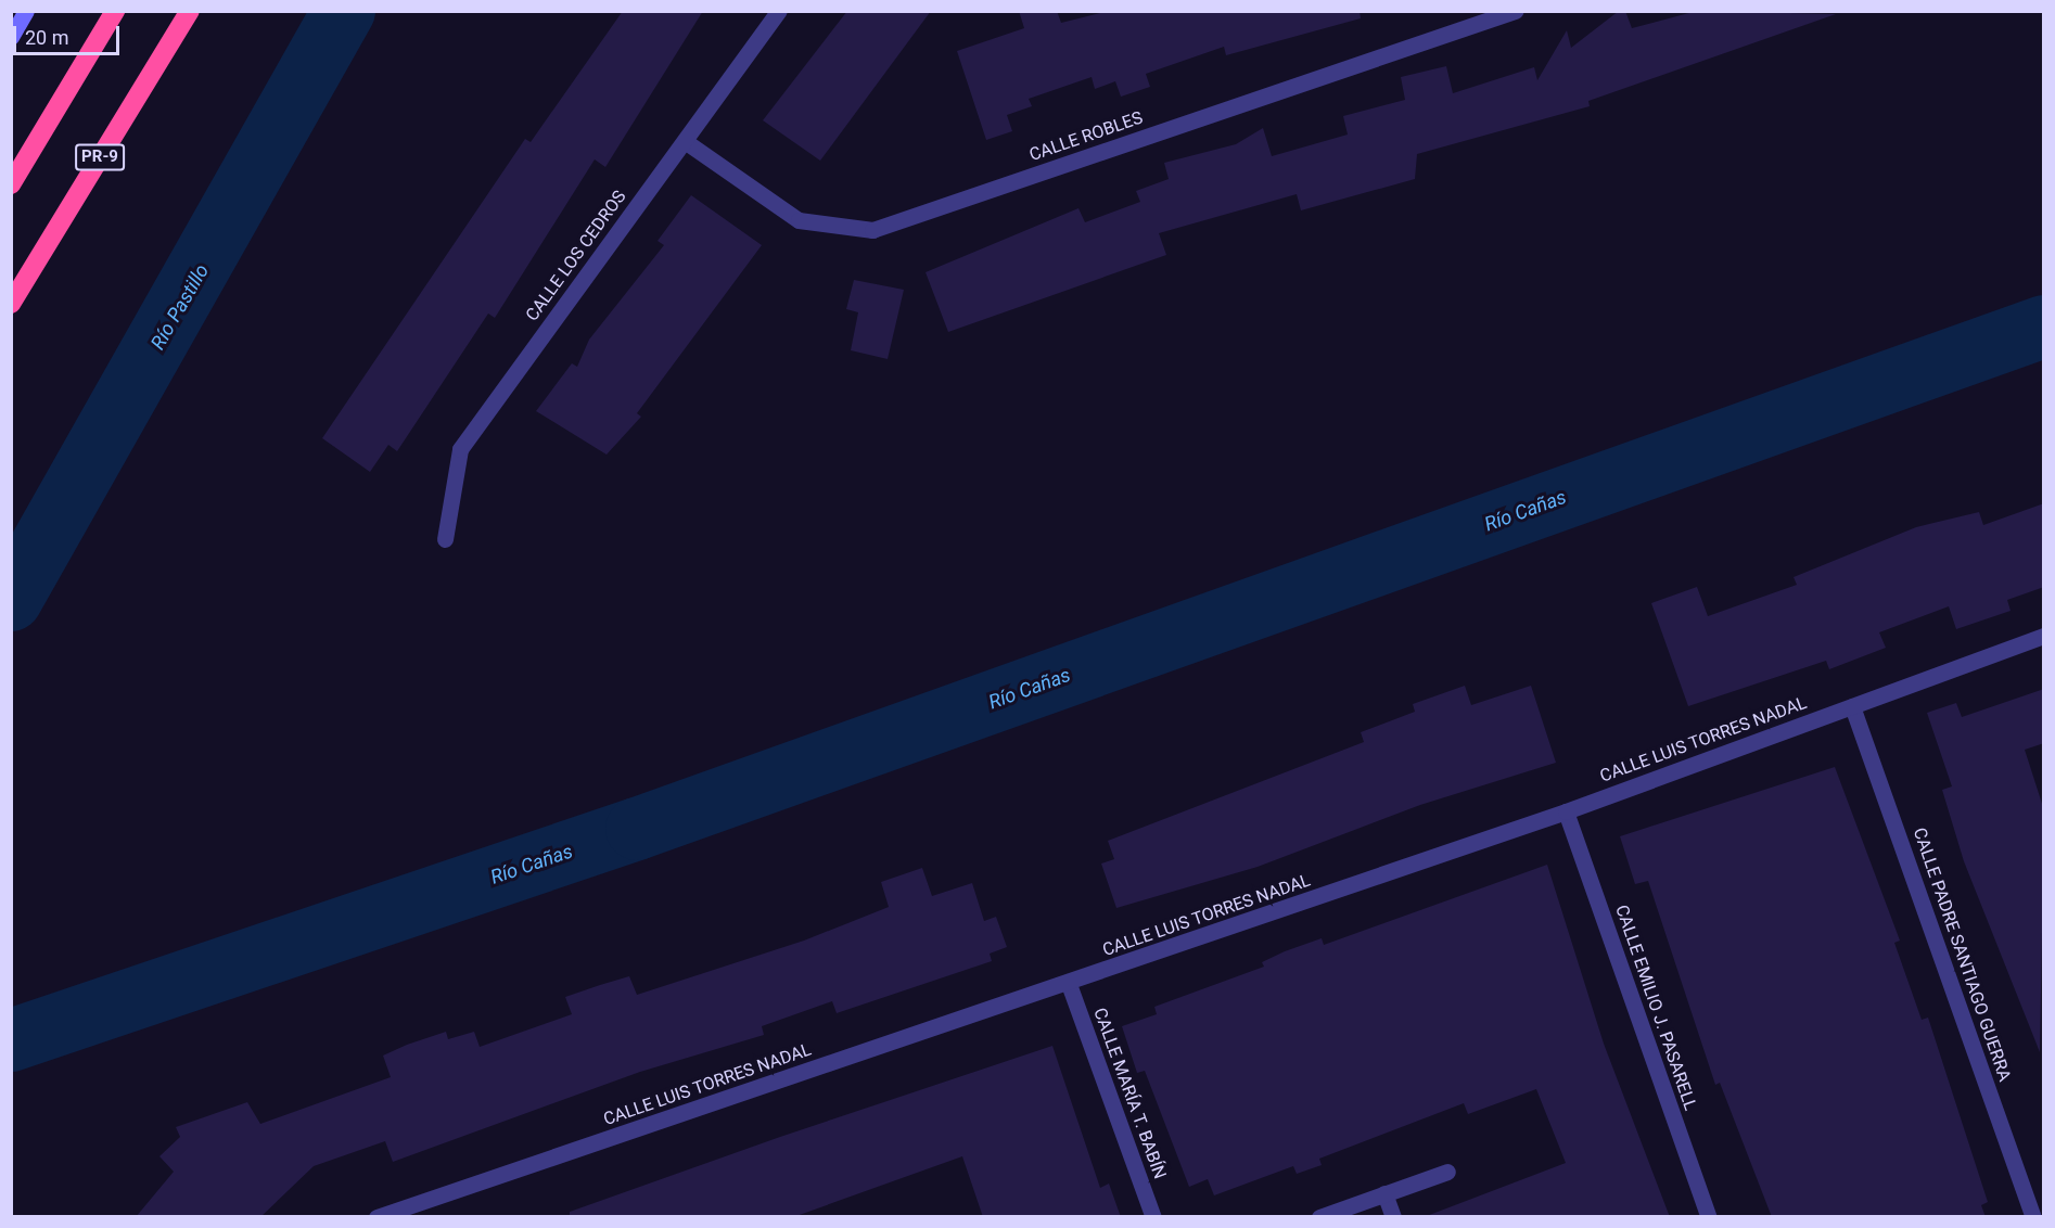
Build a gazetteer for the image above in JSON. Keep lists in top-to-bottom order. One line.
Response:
{"streets":{"highway":["PR-9"],"street":["CALLE ROBLES","CALLE LOS CEDROS","CALLE LUIS TORRES NADAL","CALLE PADRE SANTIAGO GUERRA","CALLE EMILIO J. PASARELL","CALLE MARÍA T. BABÍN"]},"crossings":[["CALLE ROBLES","CALLE LOS CEDROS"],["CALLE LUIS TORRES NADAL","CALLE PADRE SANTIAGO GUERRA"],["CALLE LUIS TORRES NADAL","CALLE EMILIO J. PASARELL"],["CALLE LUIS TORRES NADAL","CALLE MARÍA T. BABÍN"]],"water":["Río Pastillo","Río Cañas"],"scale_bar":"20 m"}
